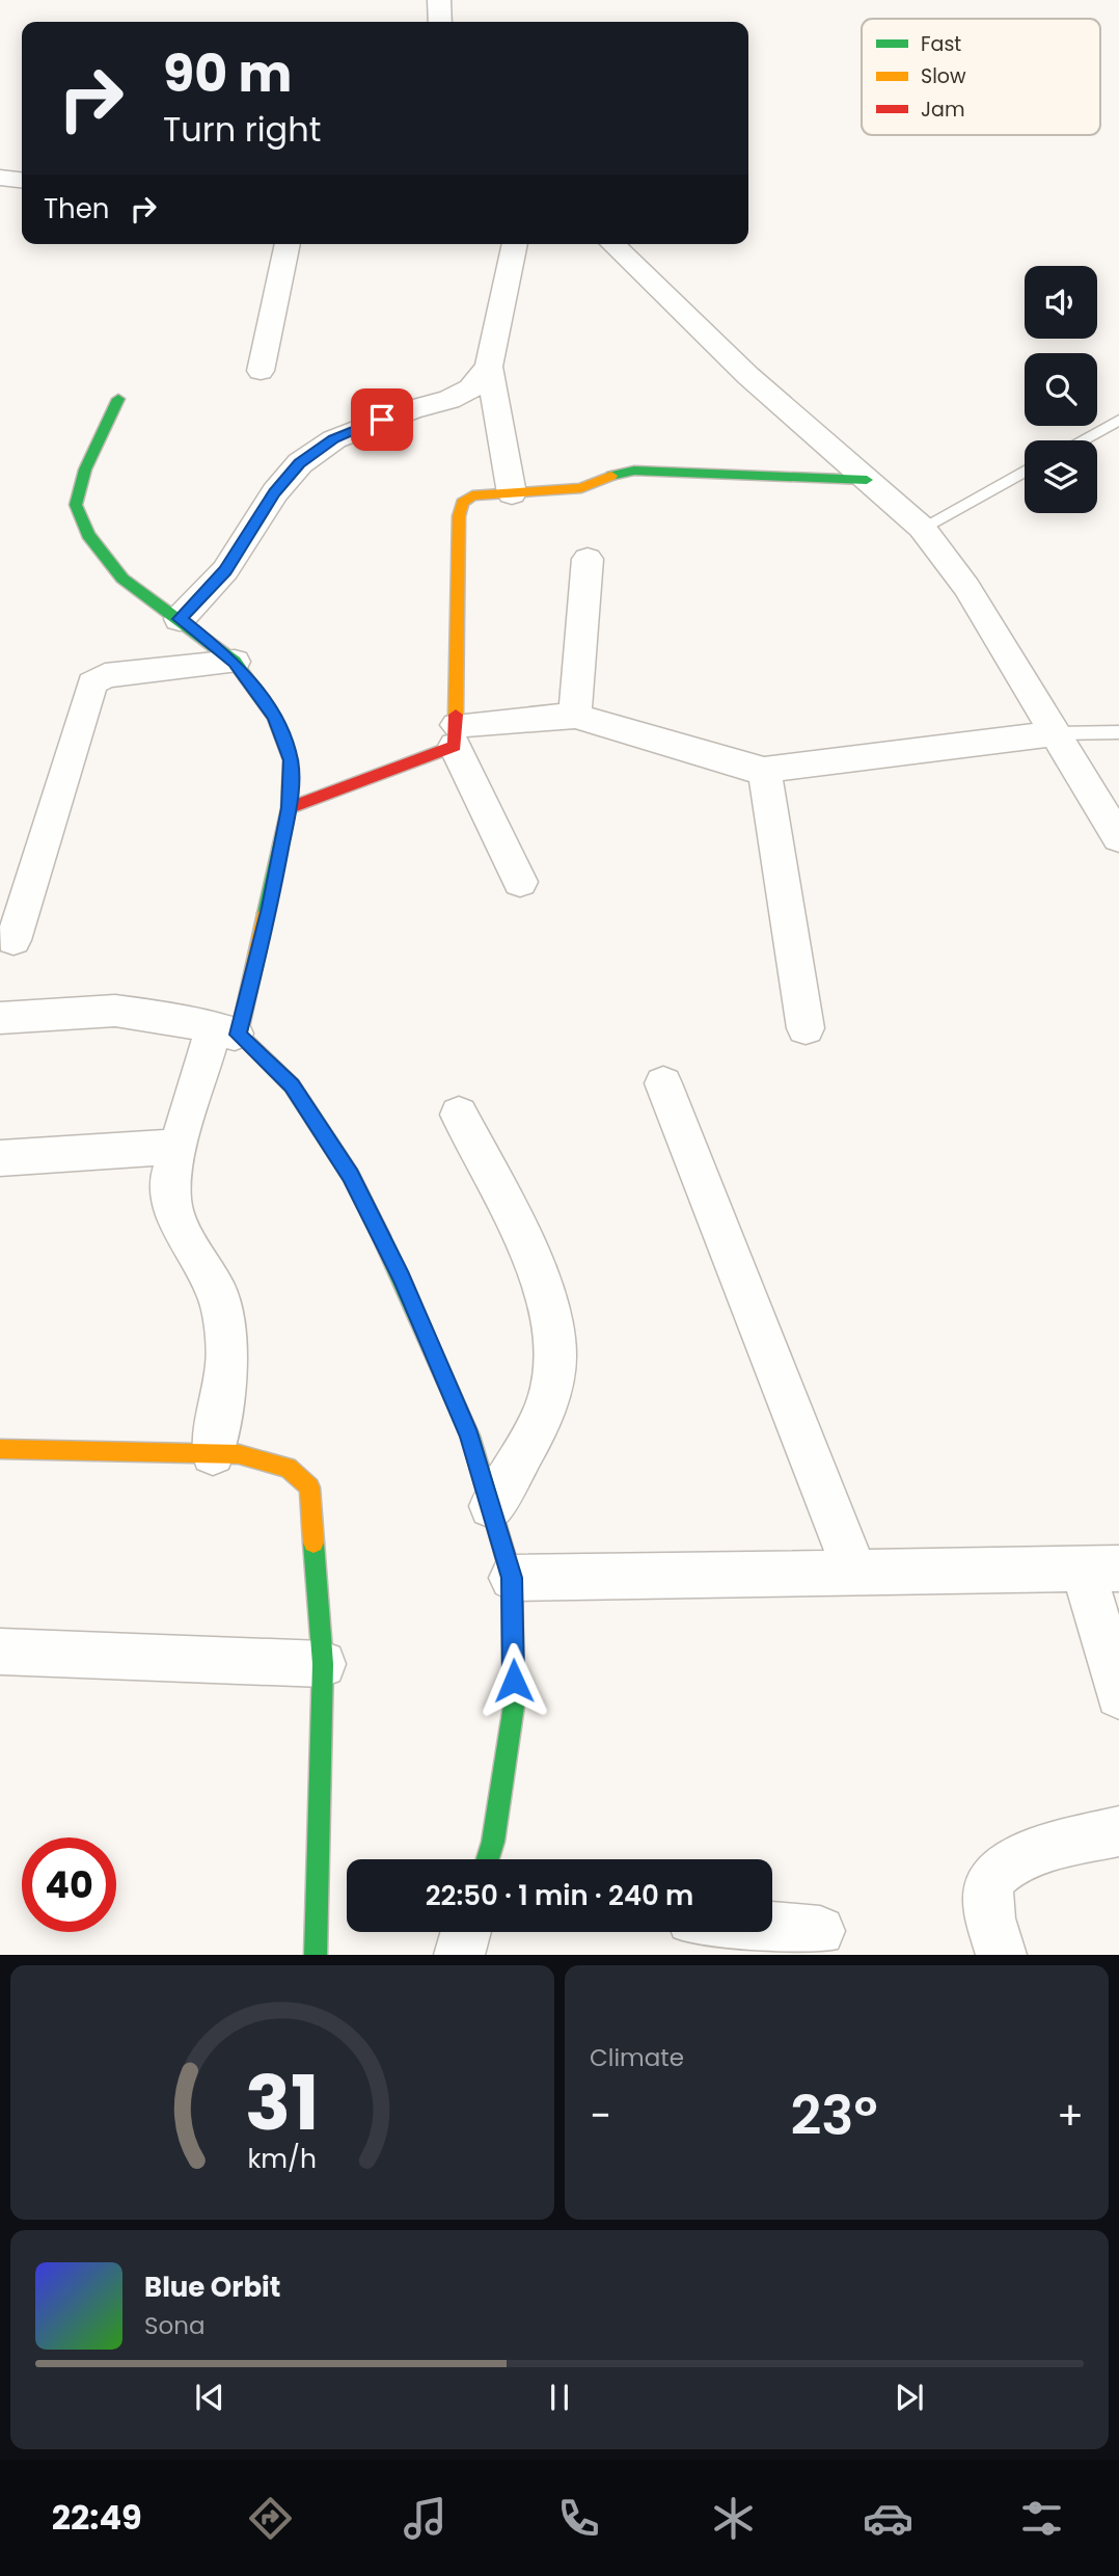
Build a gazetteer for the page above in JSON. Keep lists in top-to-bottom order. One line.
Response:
{"legend":["Fast","Slow","Jam"],"page":{"turn":["90 m","Turn right"],"then":"Then","limit":"40","trip":"22:50 · 1 min · 240 m","tile":"Climate","heat":["−","23°","+"],"song":["Blue Orbit","Sona"],"tabs":"22:49","gauge":["31","km/h"]}}
